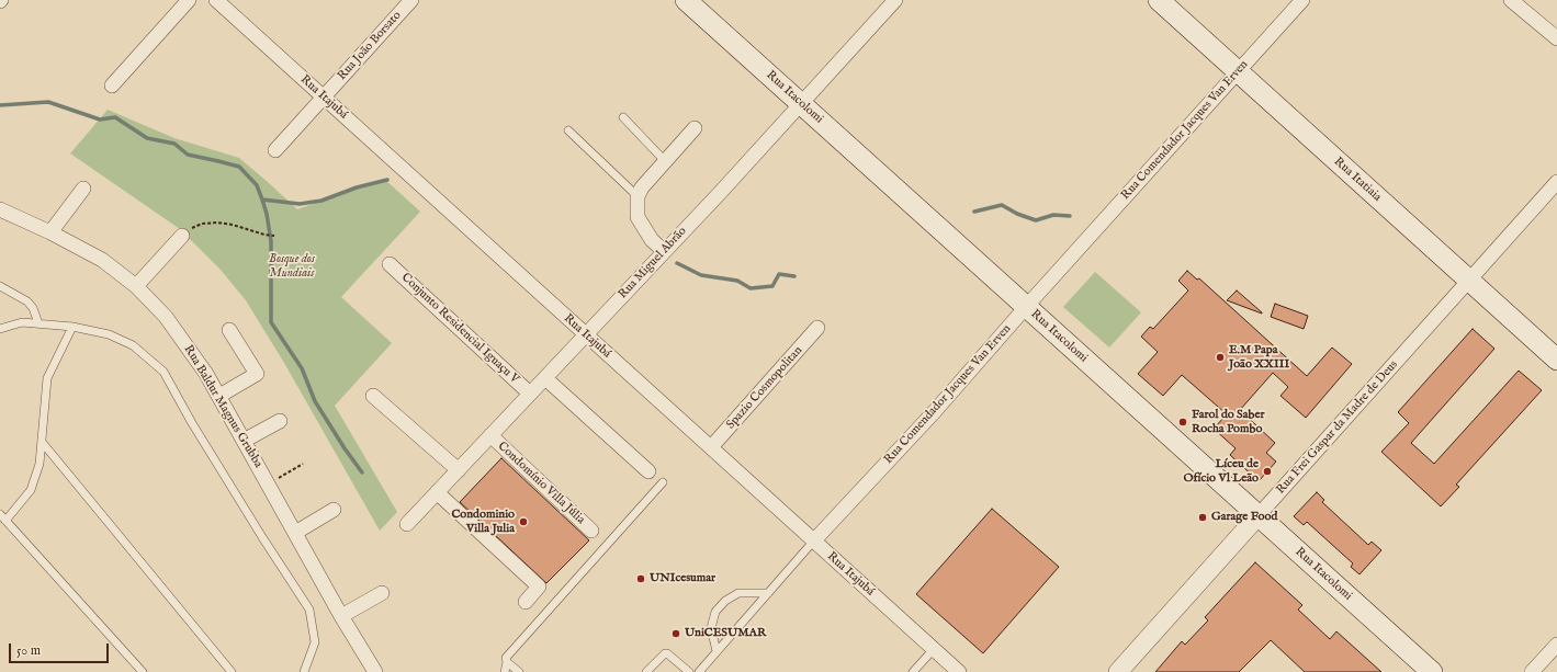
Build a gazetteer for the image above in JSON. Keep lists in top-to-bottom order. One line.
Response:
{"streets":{"main road":["Rua Itacolomi","Rua Itatiaia"],"street":["Rua João Borsato","Rua Itajubá","Rua Comendador Jacques Van Erven","Rua Miguel Abrão","Conjunto Residencial Iguaçu V","Spazio Cosmopolitan","Rua Baldur Magnus Grubba","Rua Frei Gaspar da Madre de Deus","Condomínio Villa Júlia"]},"crossings":[["Rua João Borsato","Rua Itajubá"],["Rua Itajubá","Rua Comendador Jacques Van Erven"],["Rua Itajubá","Rua Miguel Abrão"],["Rua Itajubá","Spazio Cosmopolitan"],["Rua Itacolomi","Rua Comendador Jacques Van Erven"],["Rua Itacolomi","Rua Miguel Abrão"],["Rua Itacolomi","Rua Frei Gaspar da Madre de Deus"],["Rua Comendador Jacques Van Erven","Rua Itatiaia"],["Rua Itatiaia","Rua Frei Gaspar da Madre de Deus"],["Rua Miguel Abrão","Conjunto Residencial Iguaçu V"],["Rua Miguel Abrão","Condomínio Villa Júlia"]],"parks":["Bosque dos Mundiais"],"places":["E.M Papa João XXIII","Farol do Saber Rocha Pombo","Líceu de Ofício Vl Leão","Garage Food","Condominio Villa Julia","UNIcesumar","UniCESUMAR"],"scale_bar":"50 m"}
